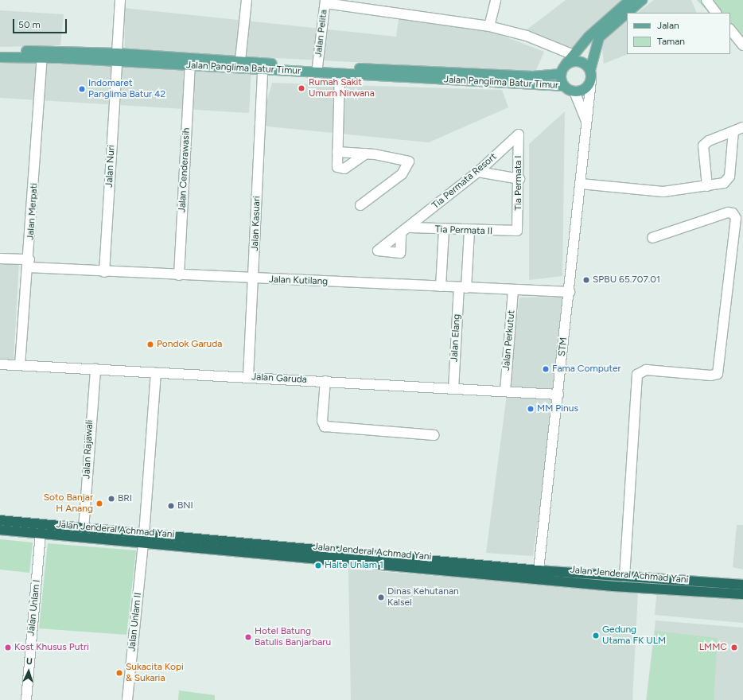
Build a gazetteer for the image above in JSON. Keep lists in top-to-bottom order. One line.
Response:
{"streets":{"highway":["Jalan Jenderal Achmad Yani"],"main road":["Jalan Panglima Batur Timur"],"street":["Jalan Pelita","Jalan Nuri","Jalan Cenderawasih","Tia Permata Resort","Tia Permata I","Jalan Merpati","Jalan Kasuari","Tia Permata II","Jalan Kutilang","Jalan Elang","Jalan Perkutut","STM","Jalan Garuda","Jalan Rajawali","Jalan Unlam I","Jalan Unlam II"]},"crossings":[["Jalan Pelita","Jalan Panglima Batur Timur"],["Jalan Panglima Batur Timur","Jalan Nuri"],["Jalan Panglima Batur Timur","Jalan Cenderawasih"],["Jalan Panglima Batur Timur","Jalan Merpati"],["Jalan Panglima Batur Timur","Jalan Kasuari"],["Jalan Panglima Batur Timur","STM"],["Jalan Nuri","Jalan Kutilang"],["Jalan Cenderawasih","Jalan Kutilang"],["Tia Permata Resort","Tia Permata I"],["Tia Permata Resort","Tia Permata II"],["Tia Permata I","Tia Permata II"],["Jalan Merpati","Jalan Kutilang"],["Jalan Merpati","Jalan Garuda"],["Jalan Kasuari","Jalan Kutilang"],["Jalan Kasuari","Jalan Garuda"],["Tia Permata II","Jalan Elang"],["Jalan Kutilang","Jalan Elang"],["Jalan Kutilang","Jalan Perkutut"],["Jalan Kutilang","STM"],["Jalan Elang","Jalan Garuda"],["Jalan Perkutut","Jalan Garuda"],["STM","Jalan Garuda"],["STM","Jalan Jenderal Achmad Yani"],["Jalan Garuda","Jalan Rajawali"],["Jalan Garuda","Jalan Unlam II"],["Jalan Rajawali","Jalan Jenderal Achmad Yani"],["Jalan Jenderal Achmad Yani","Jalan Unlam I"],["Jalan Jenderal Achmad Yani","Jalan Unlam II"]],"places":["Rumah Sakit Umum Nirwana","Indomaret Panglima Batur 42","SPBU 65.707.01","Pondok Garuda","Fama Computer","MM Pinus","BRI","Soto Banjar H Anang","BNI","Halte Unlam 1","Dinas Kehutanan Kalsel","Gedung Utama FK ULM","Hotel Batung Batulis Banjarbaru","Kost Khusus Putri","LMMC","Sukacita Kopi & Sukaria"],"legend":["Jalan","Taman"],"scale_bar":"50 m","north":"top"}
